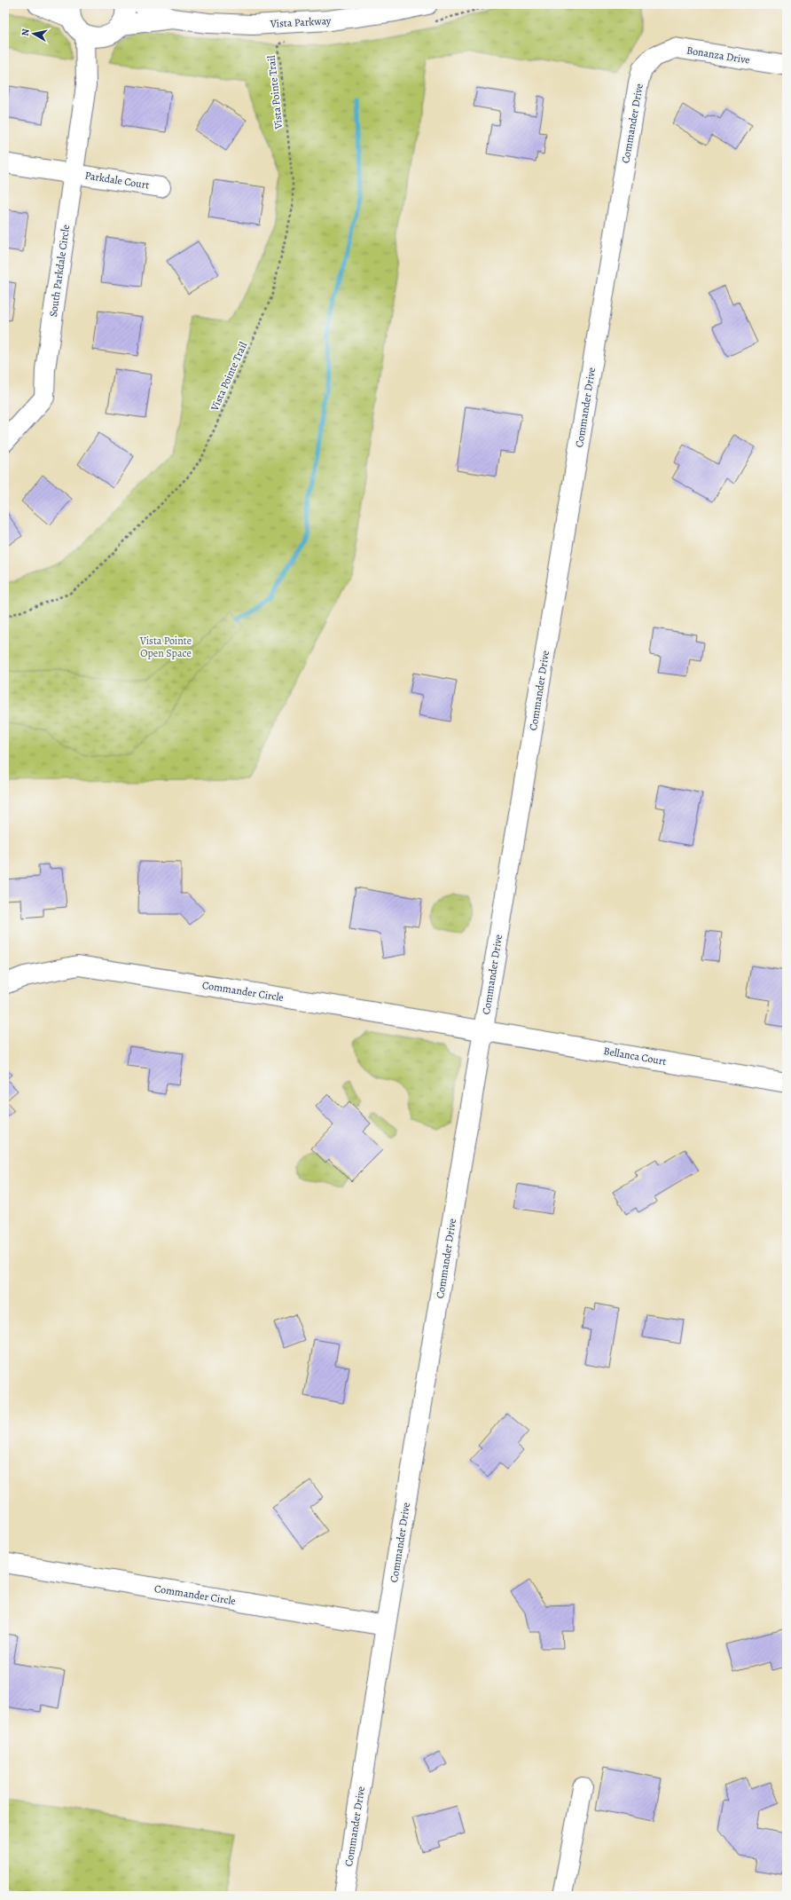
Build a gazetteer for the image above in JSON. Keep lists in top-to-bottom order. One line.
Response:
{"streets":{"street":["Vista Parkway","Bonanza Drive","Commander Drive","Parkdale Court","South Parkdale Circle","Commander Circle","Bellanca Court"],"path":["Vista Pointe Trail"]},"crossings":[["Vista Parkway","South Parkdale Circle"],["Bonanza Drive","Commander Drive"],["Commander Drive","Commander Circle"],["Commander Drive","Bellanca Court"],["Parkdale Court","South Parkdale Circle"],["Commander Circle","Bellanca Court"]],"parks":["Vista Pointe Open Space"],"north":"left"}
